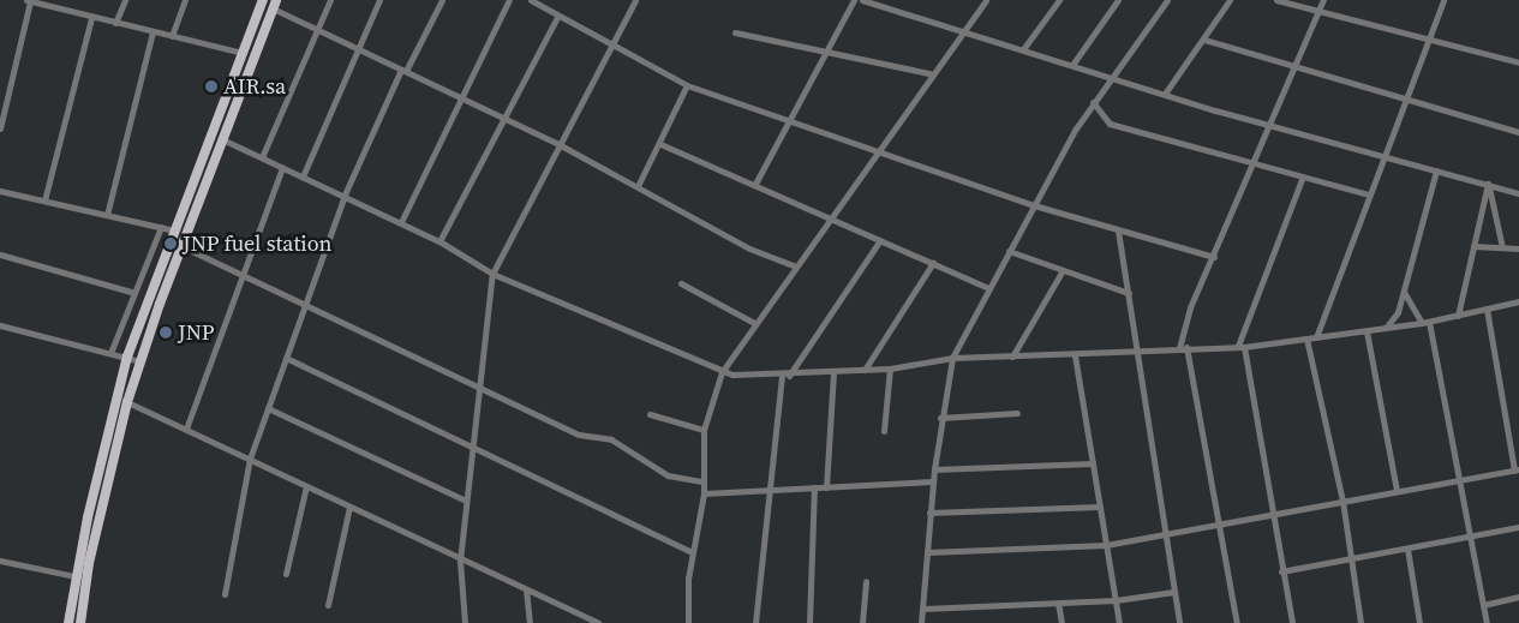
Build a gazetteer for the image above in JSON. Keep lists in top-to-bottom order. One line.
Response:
{"places":["AIR.sa","JNP fuel station","JNP"]}
